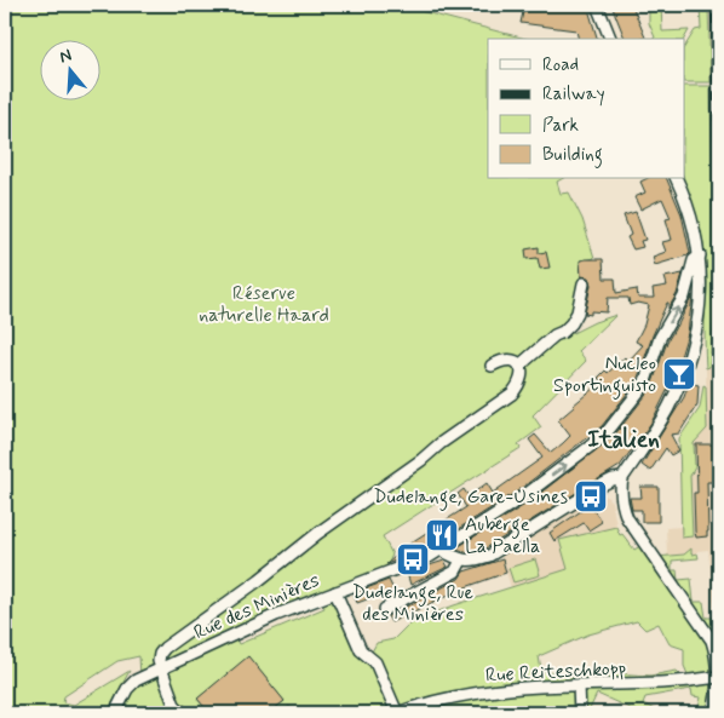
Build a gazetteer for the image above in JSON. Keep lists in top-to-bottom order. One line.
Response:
{"streets":{"street":["Rue des Minières","Rue Reiteschkopp"]},"districts":["Italien"],"parks":["Réserve naturelle Haard"],"places":{"bar":["Nucleo Sportinguisto"],"bus stop":["Dudelange, Gare-Usines","Dudelange, Rue des Minières"],"restaurant":["Auberge La Paella"]},"legend":["Road","Railway","Park","Building"],"north":"top"}
